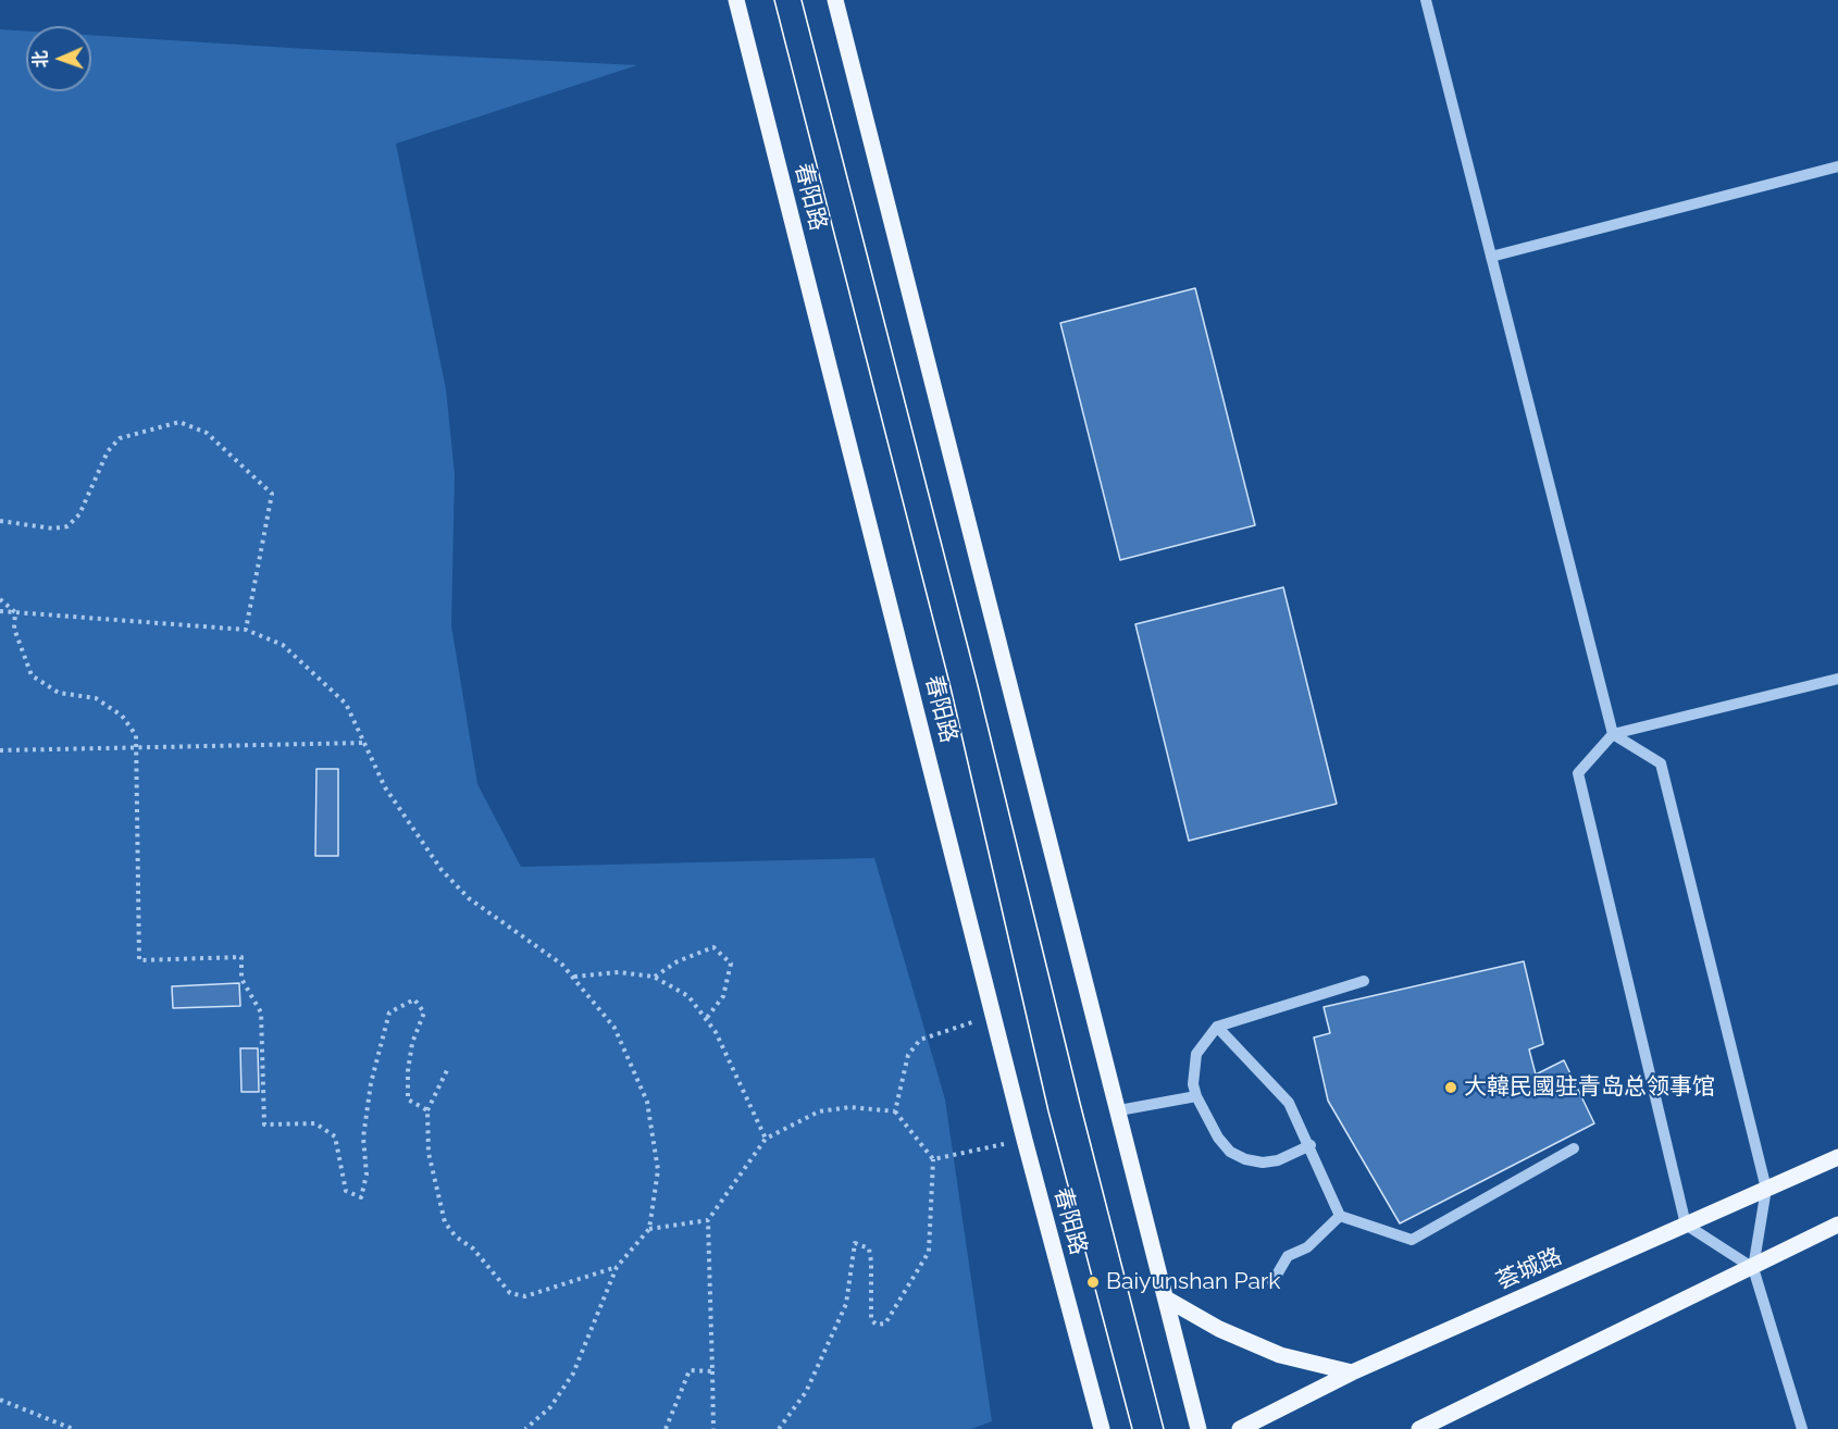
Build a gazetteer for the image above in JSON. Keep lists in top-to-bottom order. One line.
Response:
{"streets":{"main road":["春阳路","荟城路"]},"places":["大韓民國驻青岛总领事馆","Baiyunshan Park"],"north":"left"}
